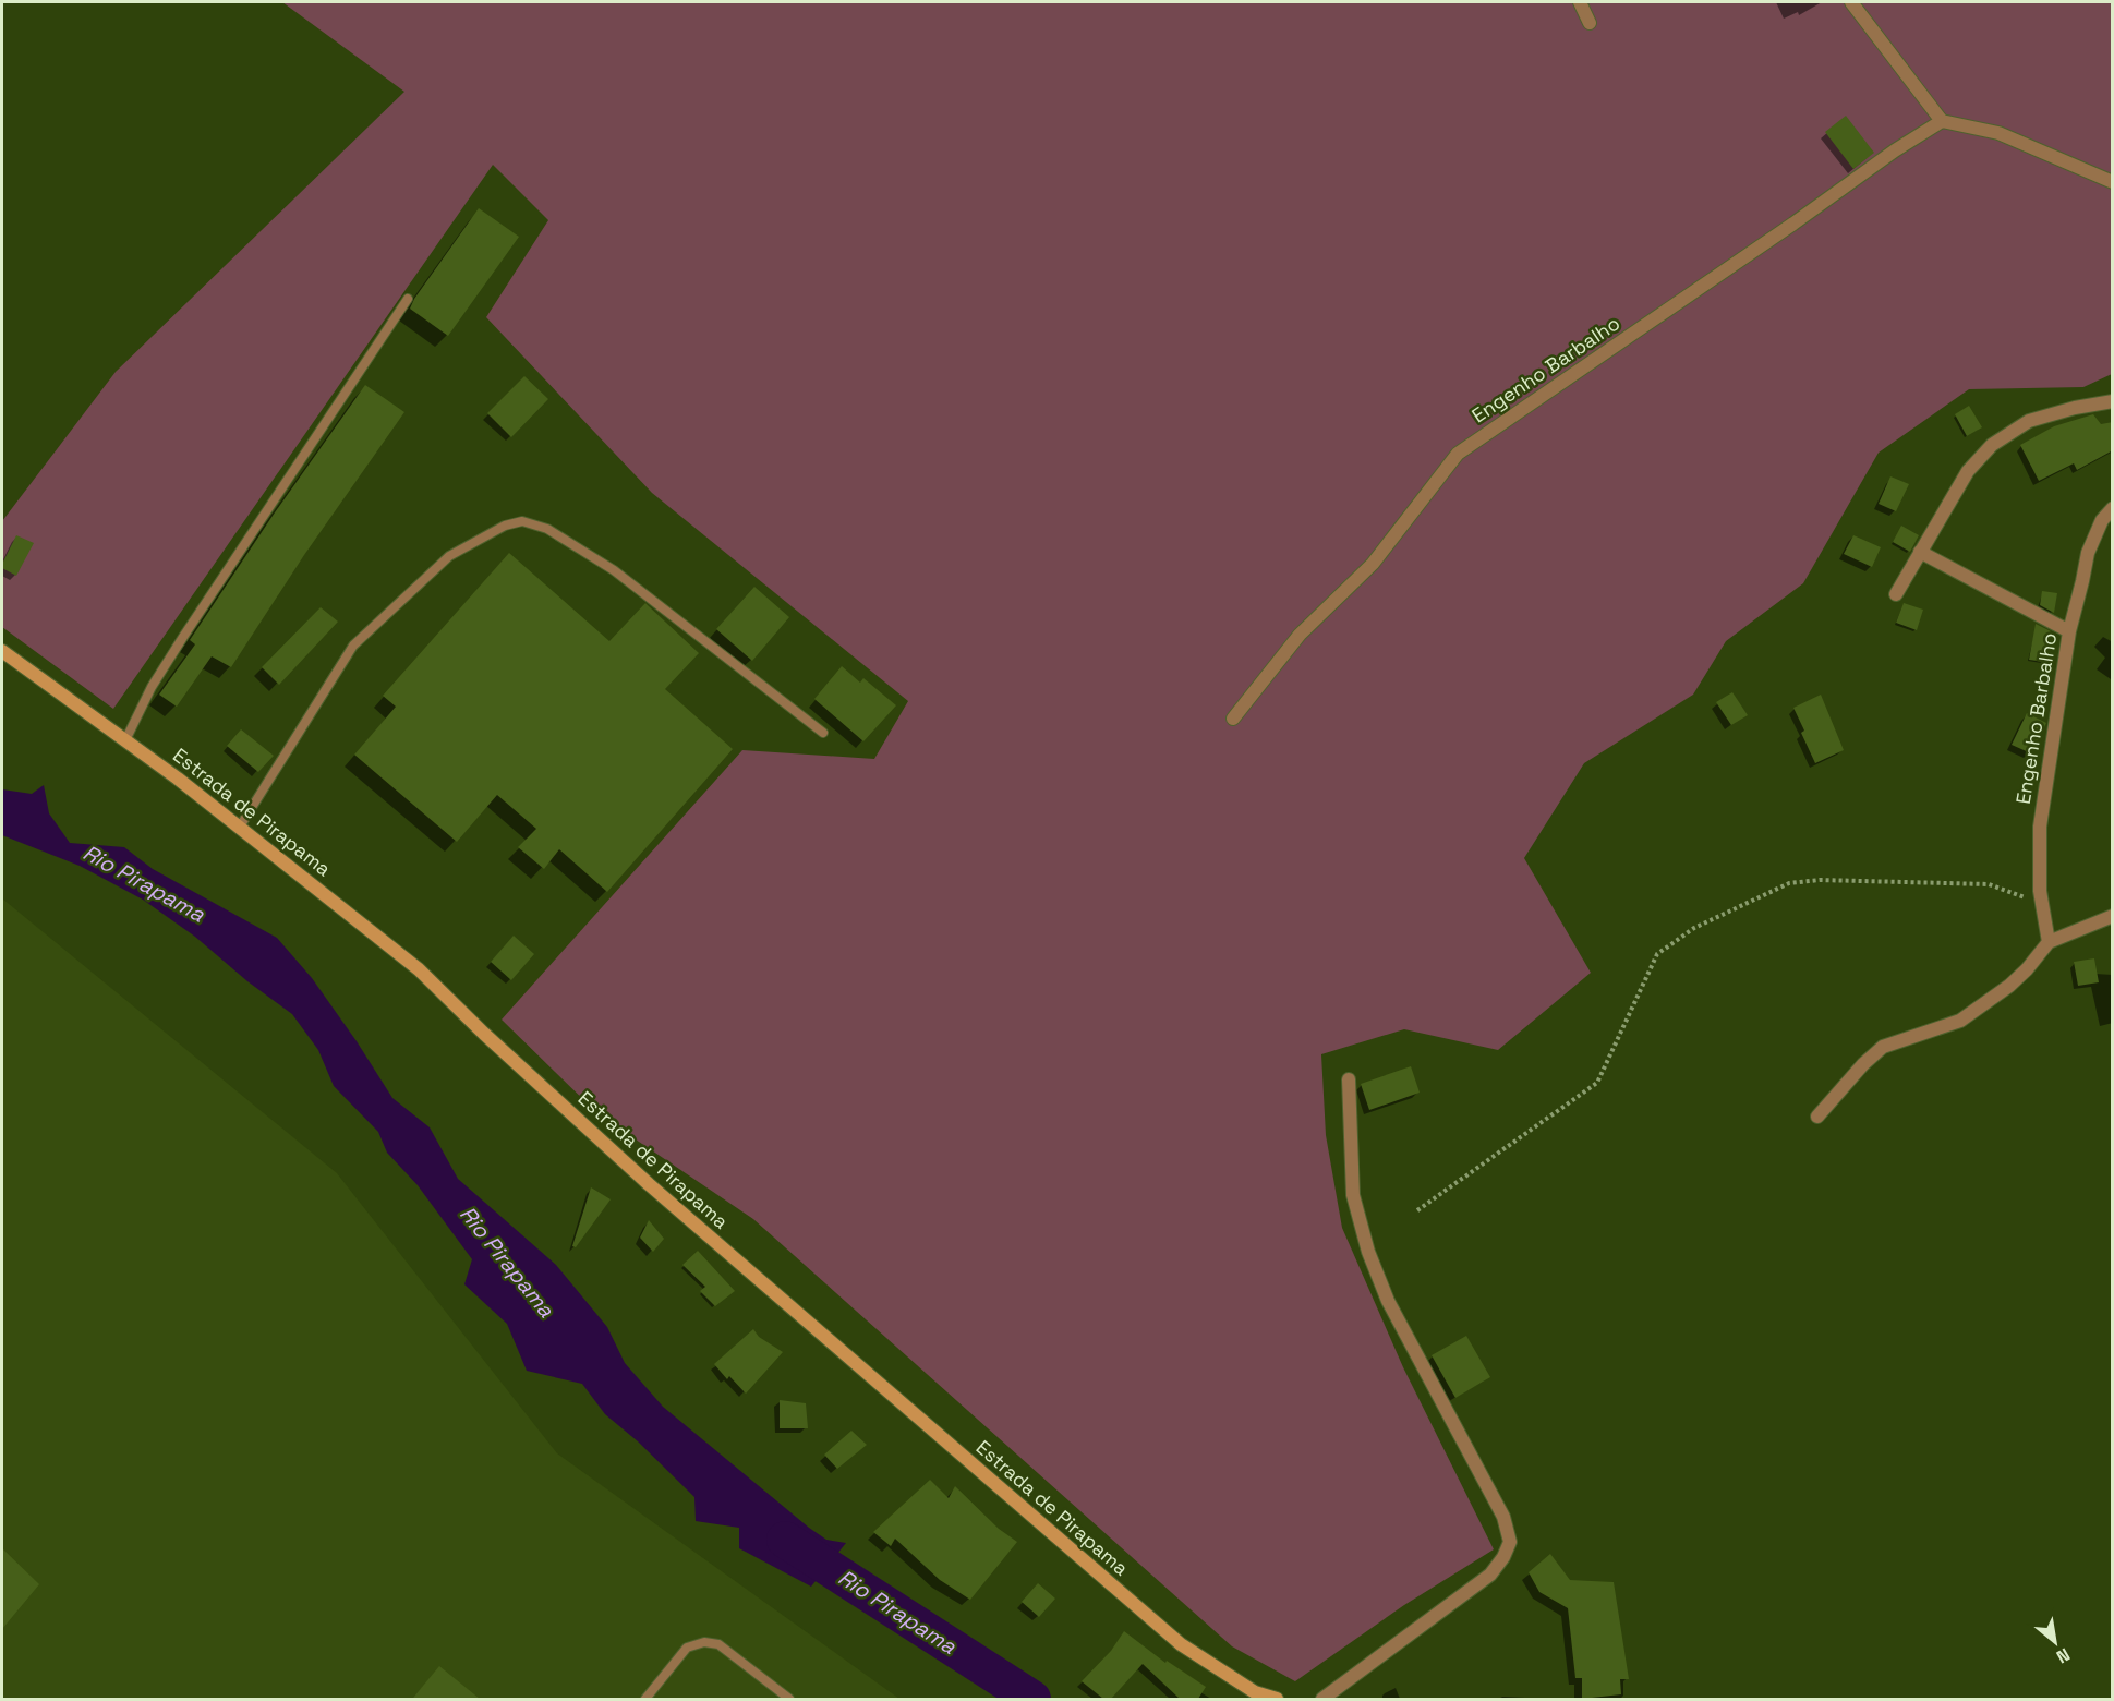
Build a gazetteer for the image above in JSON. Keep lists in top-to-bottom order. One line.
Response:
{"streets":{"main road":["Estrada de Pirapama"],"street":["Engenho Barbalho"]},"water":["Rio Pirapama"],"north":"bottom right"}
